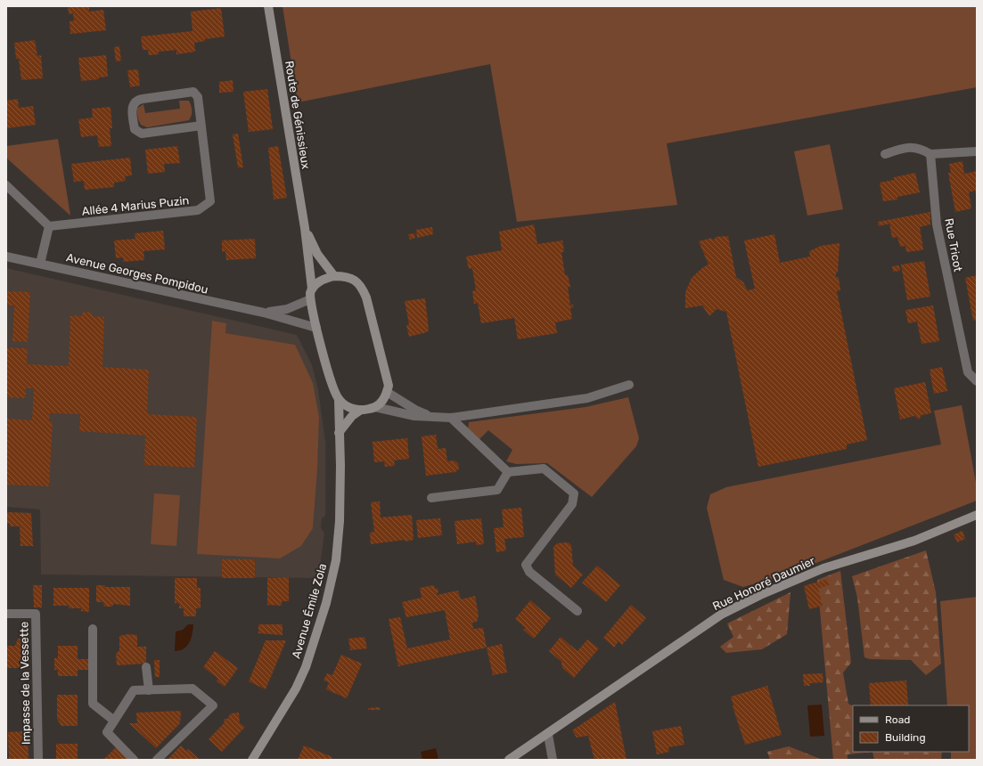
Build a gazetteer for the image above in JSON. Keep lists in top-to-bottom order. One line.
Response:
{"streets":{"main road":["Route de Génissieux","Rue Honoré Daumier","Avenue Émile Zola"],"street":["Allée 4 Marius Puzin","Rue Tricot","Avenue Georges Pompidou","Impasse de la Vessette"]},"crossings":[["Route de Génissieux","Avenue Georges Pompidou"],["Route de Génissieux","Avenue Émile Zola"]],"legend":["Road","Building"]}
